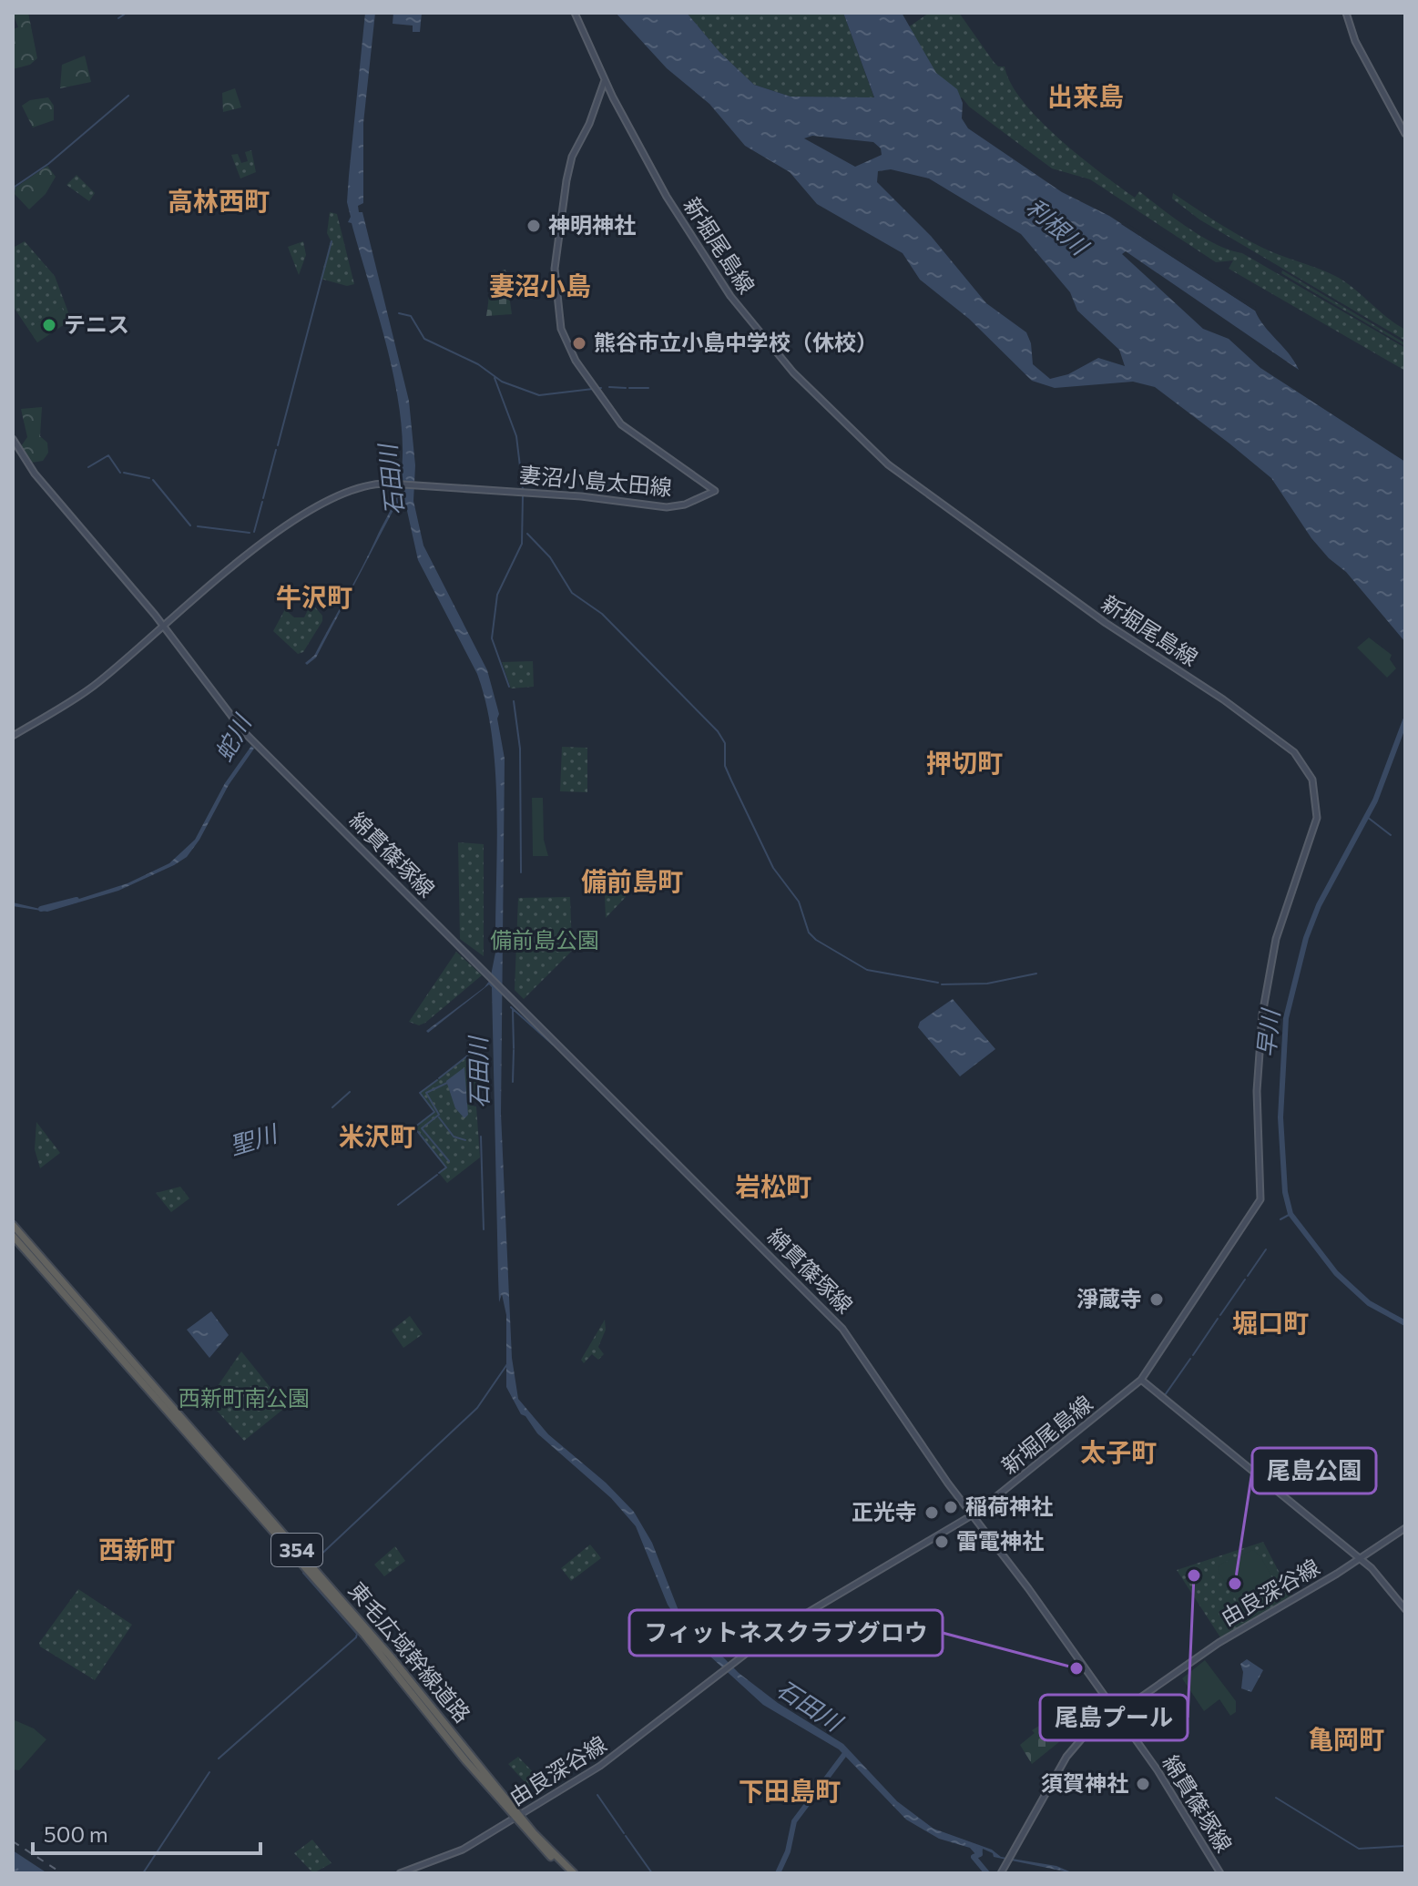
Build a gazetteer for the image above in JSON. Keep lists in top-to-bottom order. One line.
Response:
{"streets":{"highway":["354","東毛広域幹線道路"],"main road":["新堀尾島線","妻沼小島太田線","綿貫篠塚線","由良深谷線"]},"crossings":[["新堀尾島線","妻沼小島太田線"],["新堀尾島線","綿貫篠塚線"],["新堀尾島線","由良深谷線"],["妻沼小島太田線","綿貫篠塚線"],["綿貫篠塚線","由良深谷線"],["由良深谷線","東毛広域幹線道路"]],"districts":["出来島","高林西町","妻沼小島","牛沢町","押切町","備前島町","米沢町","岩松町","堀口町","太子町","西新町","亀岡町","下田島町"],"water":["利根川","石田川","蛇川","早川","聖川"],"parks":["備前島公園","西新町南公園"],"places":["神明神社","テニス","熊谷市立小島中学校（休校）","淨蔵寺","稲荷神社","正光寺","雷電神社","尾島プール","尾島公園","フィットネスクラブグロウ","須賀神社"],"scale_bar":"500 m"}
